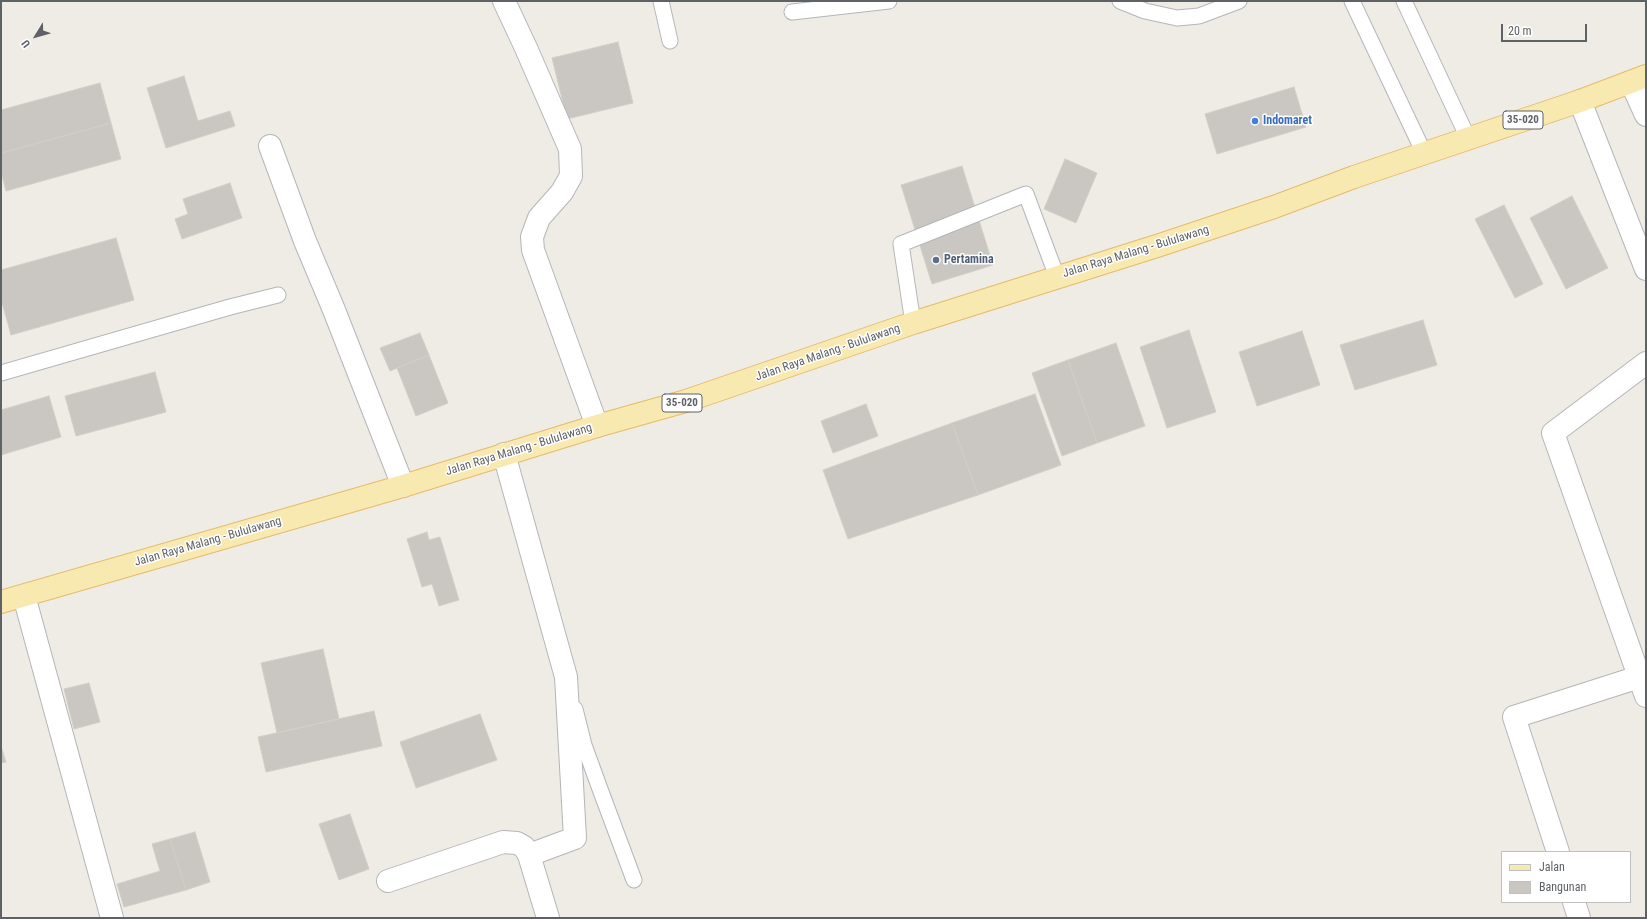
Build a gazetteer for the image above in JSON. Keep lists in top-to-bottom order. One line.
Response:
{"streets":{"main road":["35-020","Jalan Raya Malang - Bululawang"]},"places":["Indomaret","Pertamina"],"legend":["Jalan","Bangunan"],"scale_bar":"20 m","north":"bottom left"}
